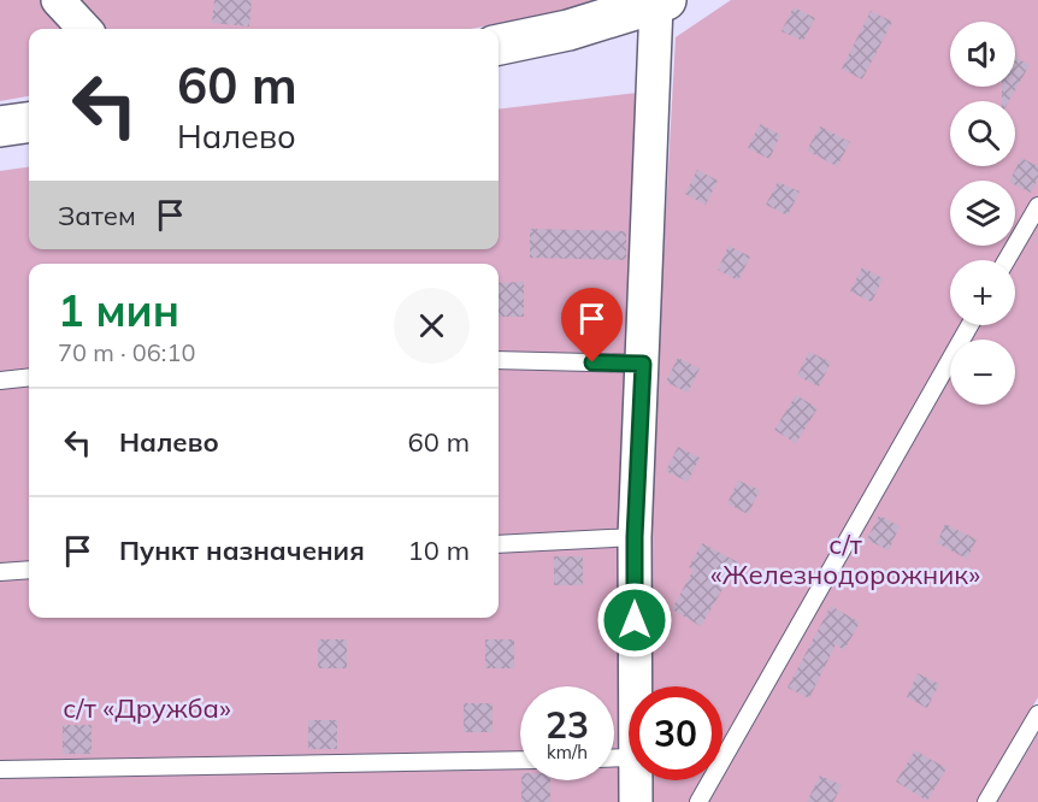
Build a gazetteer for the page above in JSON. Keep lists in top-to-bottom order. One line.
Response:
{"parks":["с/т «Железнодорожник»","с/т «Дружба»"],"page":{"map_buttons":["+","−"],"turn":["60 m","Налево"],"then":"Затем","heading":["1 мин","70 m · 06:10"],"list":[{"name":"Налево","value":"60 m"},{"name":"Пункт назначения","value":"10 m"}],"speed":"23 km/h","limit":"30"}}
